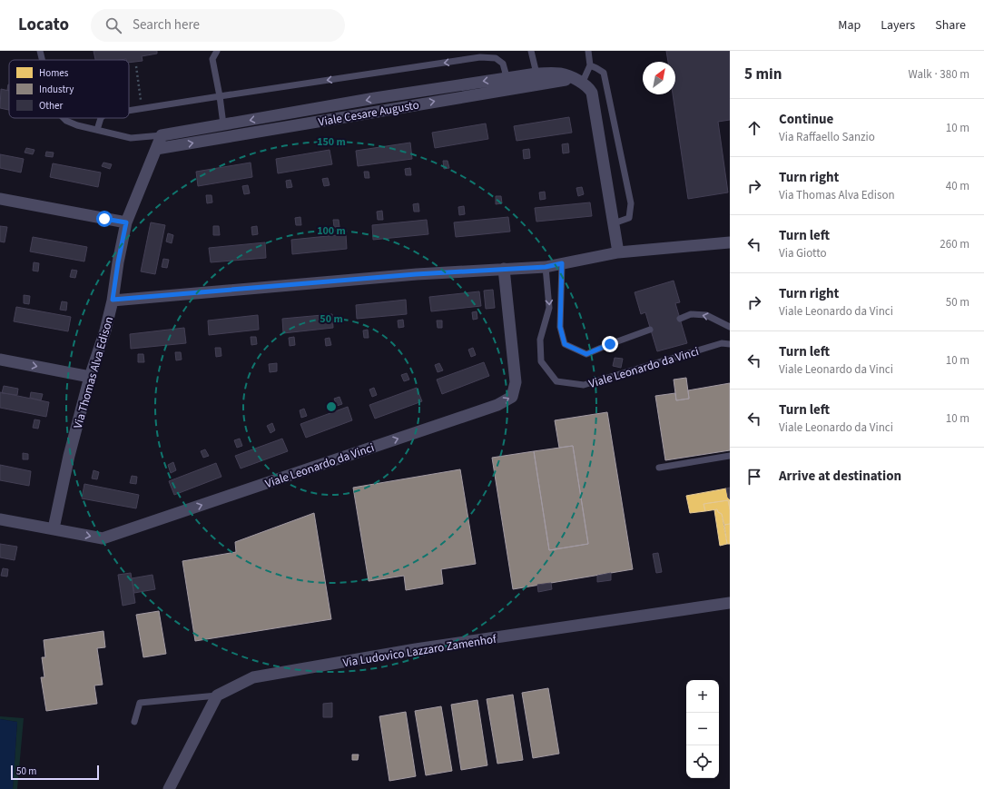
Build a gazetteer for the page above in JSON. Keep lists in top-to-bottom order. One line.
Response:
{"streets":{"street":["Viale Cesare Augusto","Viale Leonardo da Vinci","Via Thomas Alva Edison","Via Ludovico Lazzaro Zamenhof"]},"crossings":[["Viale Cesare Augusto","Via Thomas Alva Edison"],["Viale Leonardo da Vinci","Via Thomas Alva Edison"]],"legend":["Homes","Industry","Other"],"scale_bar":"50 m","north":"top right","page":{"header":"Locato","search":"Search here","nav":["Map","Layers","Share"],"heading":["5 min","Walk · 380 m"],"list":[["Continue","Via Raffaello Sanzio","10 m"],["Turn right","Via Thomas Alva Edison","40 m"],["Turn left","Via Giotto","260 m"],["Turn right","Viale Leonardo da Vinci","50 m"],["Turn left","Viale Leonardo da Vinci","10 m"],["Turn left","Viale Leonardo da Vinci","10 m"],"Arrive at destination"],"map_buttons":["+","−"],"scale":"50 m"},"rings":["150 m","100 m","50 m"]}
